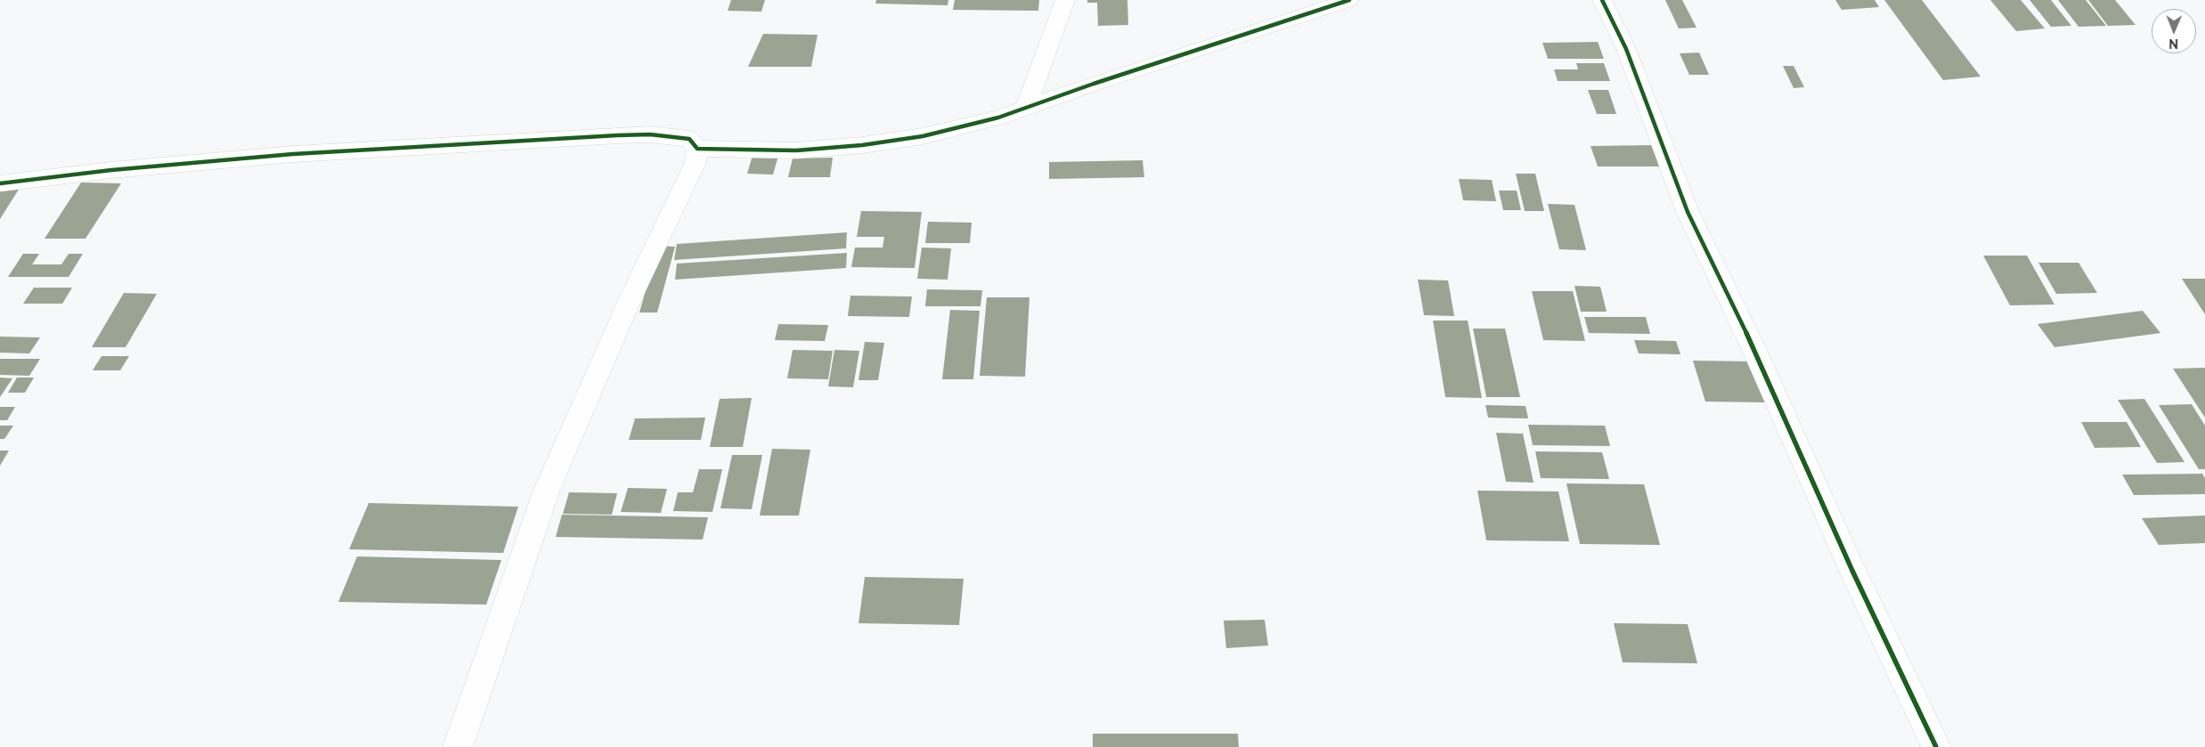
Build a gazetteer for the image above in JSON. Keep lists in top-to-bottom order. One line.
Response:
{"north":"bottom"}
